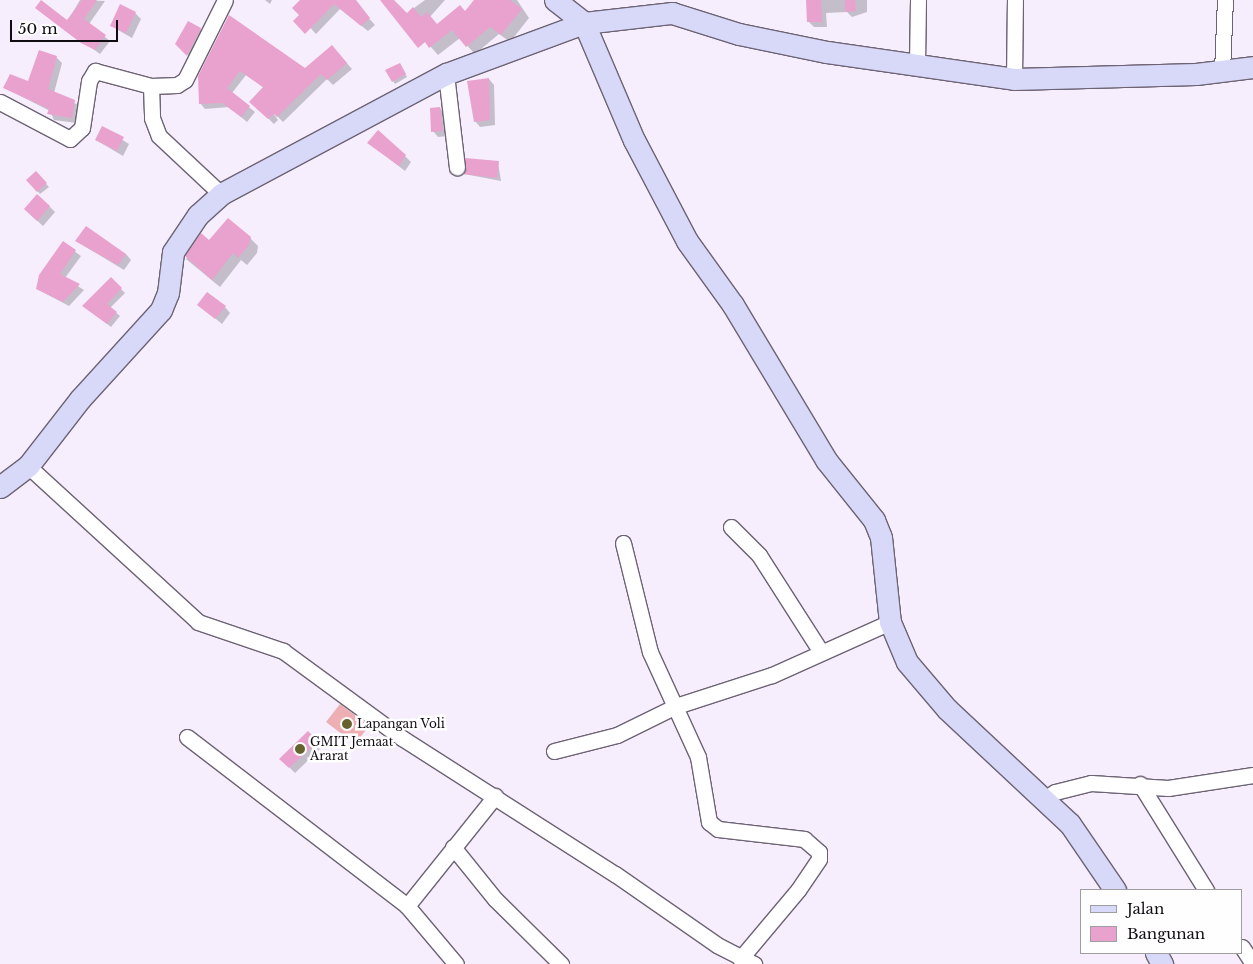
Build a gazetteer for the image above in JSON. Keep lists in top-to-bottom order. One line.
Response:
{"places":["Lapangan Voli","GMIT Jemaat Ararat"],"legend":["Jalan","Bangunan"],"scale_bar":"50 m"}
